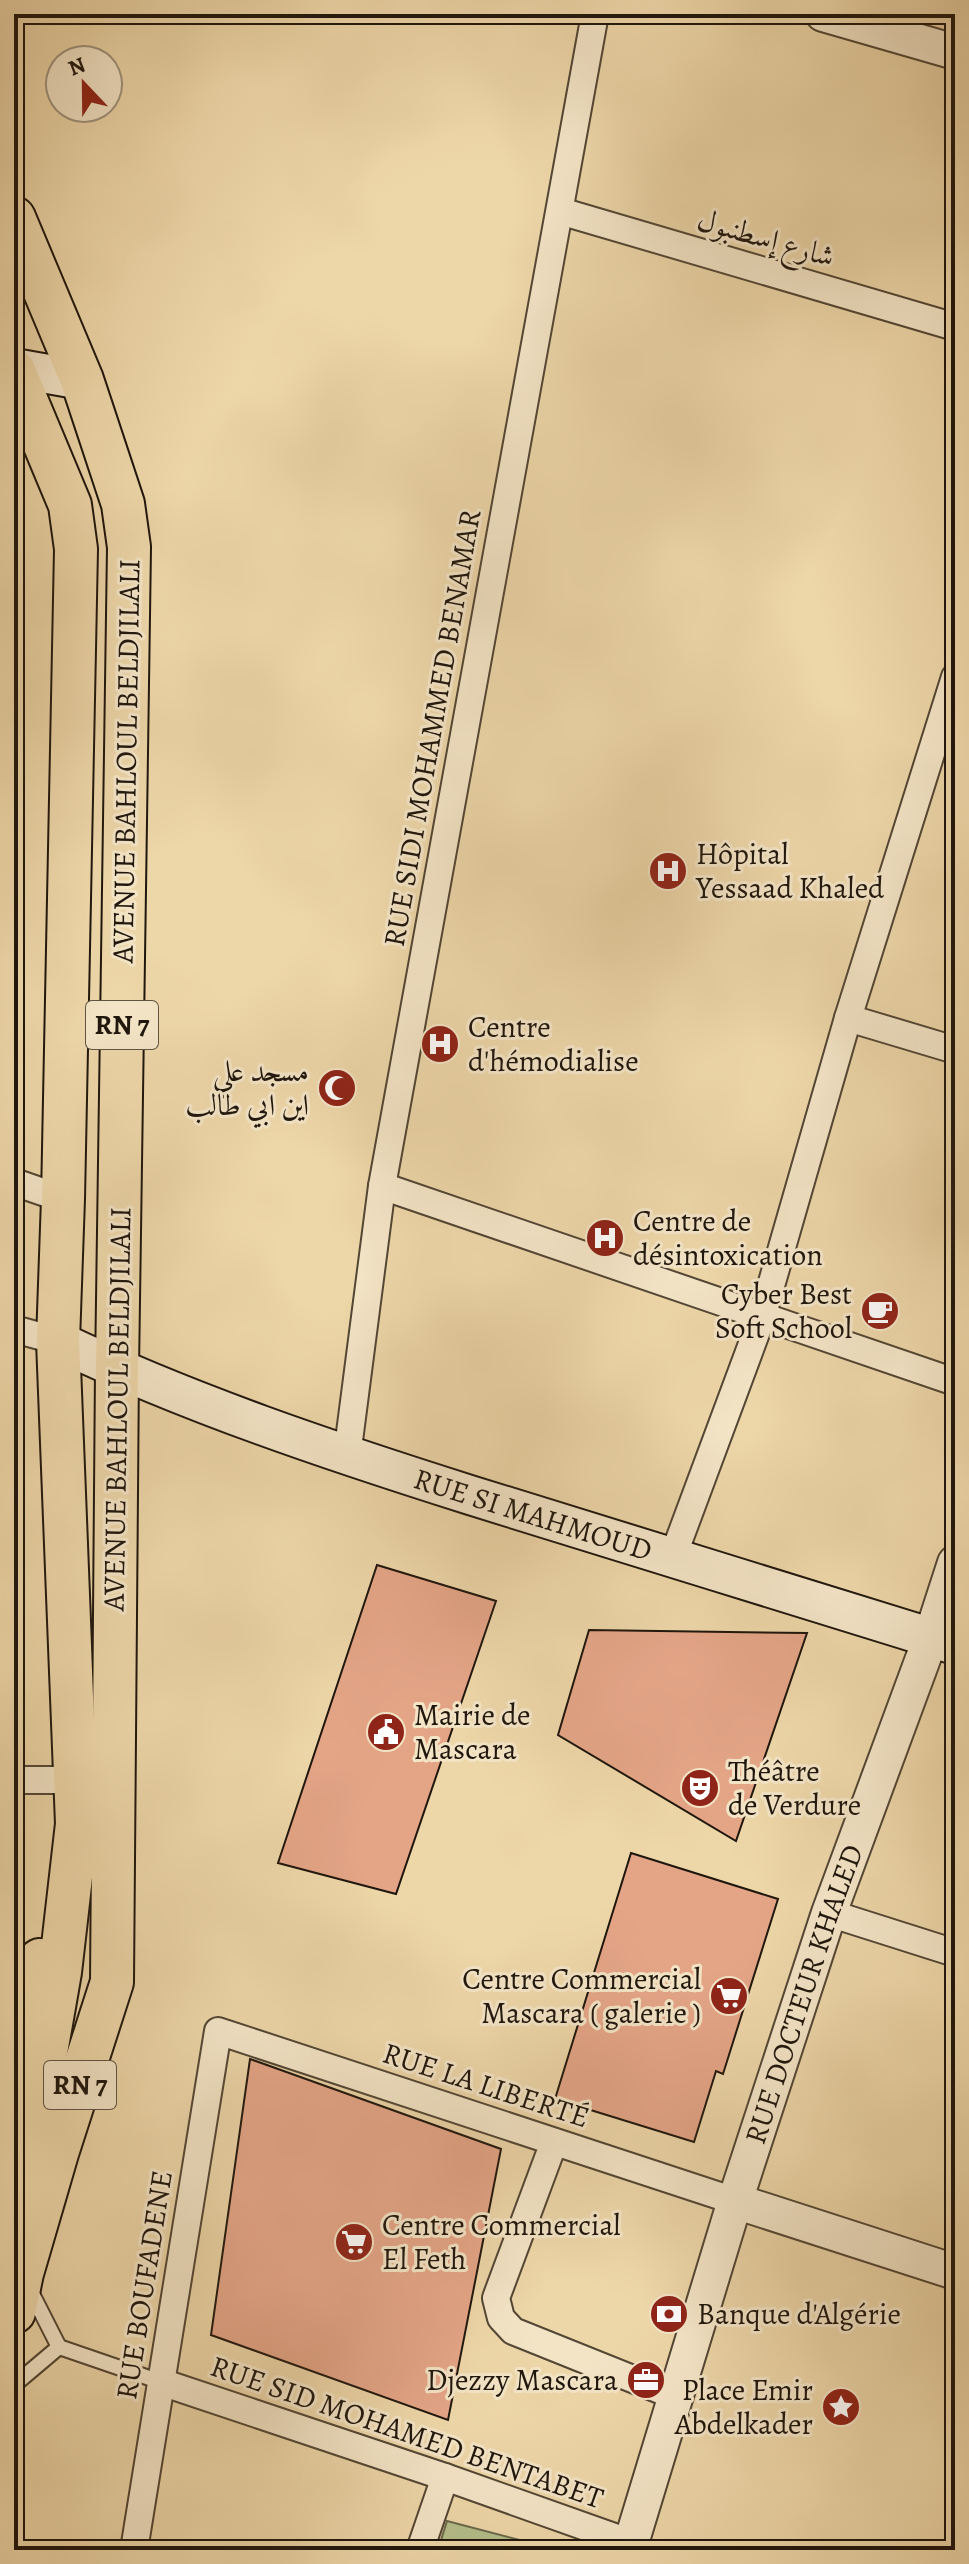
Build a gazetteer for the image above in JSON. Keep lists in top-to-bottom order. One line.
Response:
{"streets":{"main road":["AVENUE BAHLOUL BELDJILALI","RN 7","RUE SI MAHMOUD"],"street":["شارع إسطنبول","RUE SIDI MOHAMMED BENAMAR","RUE DOCTEUR KHALED","RUE LA LIBERTÉ","RUE BOUFADENE","RUE SID MOHAMED BENTABET"]},"crossings":[["شارع إسطنبول","RUE SIDI MOHAMMED BENAMAR"],["RUE SIDI MOHAMMED BENAMAR","RUE SI MAHMOUD"],["AVENUE BAHLOUL BELDJILALI","RN 7"],["AVENUE BAHLOUL BELDJILALI","RUE SI MAHMOUD"],["RUE SI MAHMOUD","RUE DOCTEUR KHALED"],["RUE DOCTEUR KHALED","RUE LA LIBERTÉ"],["RUE DOCTEUR KHALED","RUE SID MOHAMED BENTABET"],["RUE LA LIBERTÉ","RUE BOUFADENE"],["RUE BOUFADENE","RUE SID MOHAMED BENTABET"]],"places":{"hospital":["Hôpital Yessaad Khaled","Centre d'hémodialise","Centre de désintoxication"],"mosque":["مسجد علي اين ابي طالب"],"cafe":["Cyber Best Soft School"],"public building":["Mairie de Mascara"],"theatre":["Théâtre de Verdure"],"supermarket":["Centre Commercial Mascara ( galerie )","Centre Commercial El Feth"],"bank":["Banque d'Algérie"],"office":["Djezzy Mascara"],"place":["Place Emir Abdelkader"]},"north":"top"}
